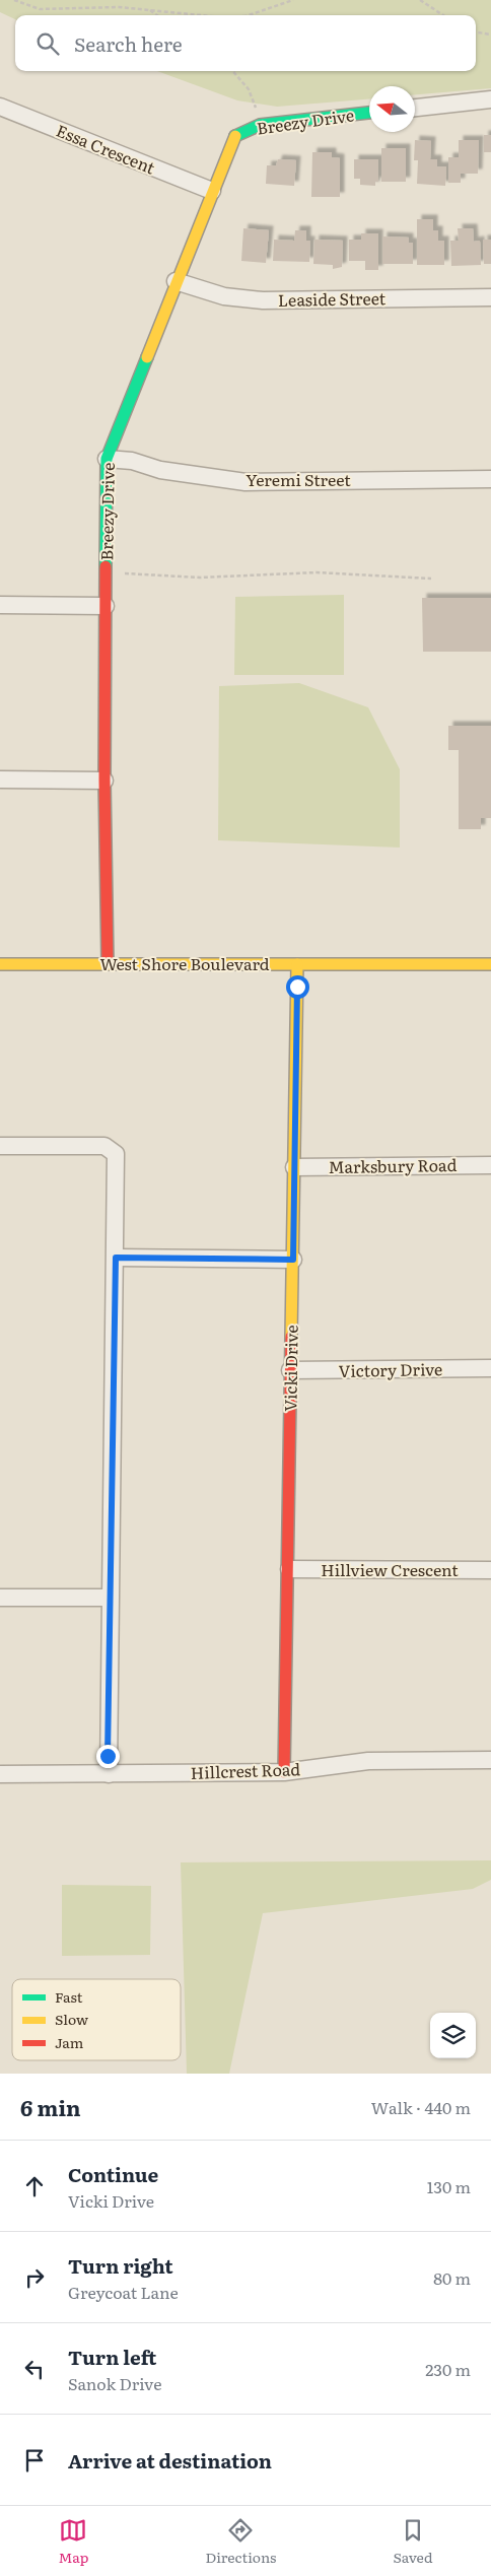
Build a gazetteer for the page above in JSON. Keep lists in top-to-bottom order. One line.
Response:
{"streets":{"street":["Breezy Drive","Essa Crescent","Leaside Street","Yeremi Street","West Shore Boulevard","Marksbury Road","Vicki Drive","Victory Drive","Hillview Crescent","Hillcrest Road"]},"crossings":[["Breezy Drive","Essa Crescent"],["Breezy Drive","Leaside Street"],["Breezy Drive","Yeremi Street"],["Breezy Drive","West Shore Boulevard"],["West Shore Boulevard","Vicki Drive"],["Marksbury Road","Vicki Drive"],["Vicki Drive","Victory Drive"],["Vicki Drive","Hillview Crescent"],["Vicki Drive","Hillcrest Road"]],"legend":["Fast","Slow","Jam"],"north":"left","page":{"search":"Search here","heading":["6 min","Walk · 440 m"],"list":[["Continue","Vicki Drive","130 m"],["Turn right","Greycoat Lane","80 m"],["Turn left","Sanok Drive","230 m"],"Arrive at destination"],"nav":["Map","Directions","Saved"]}}
